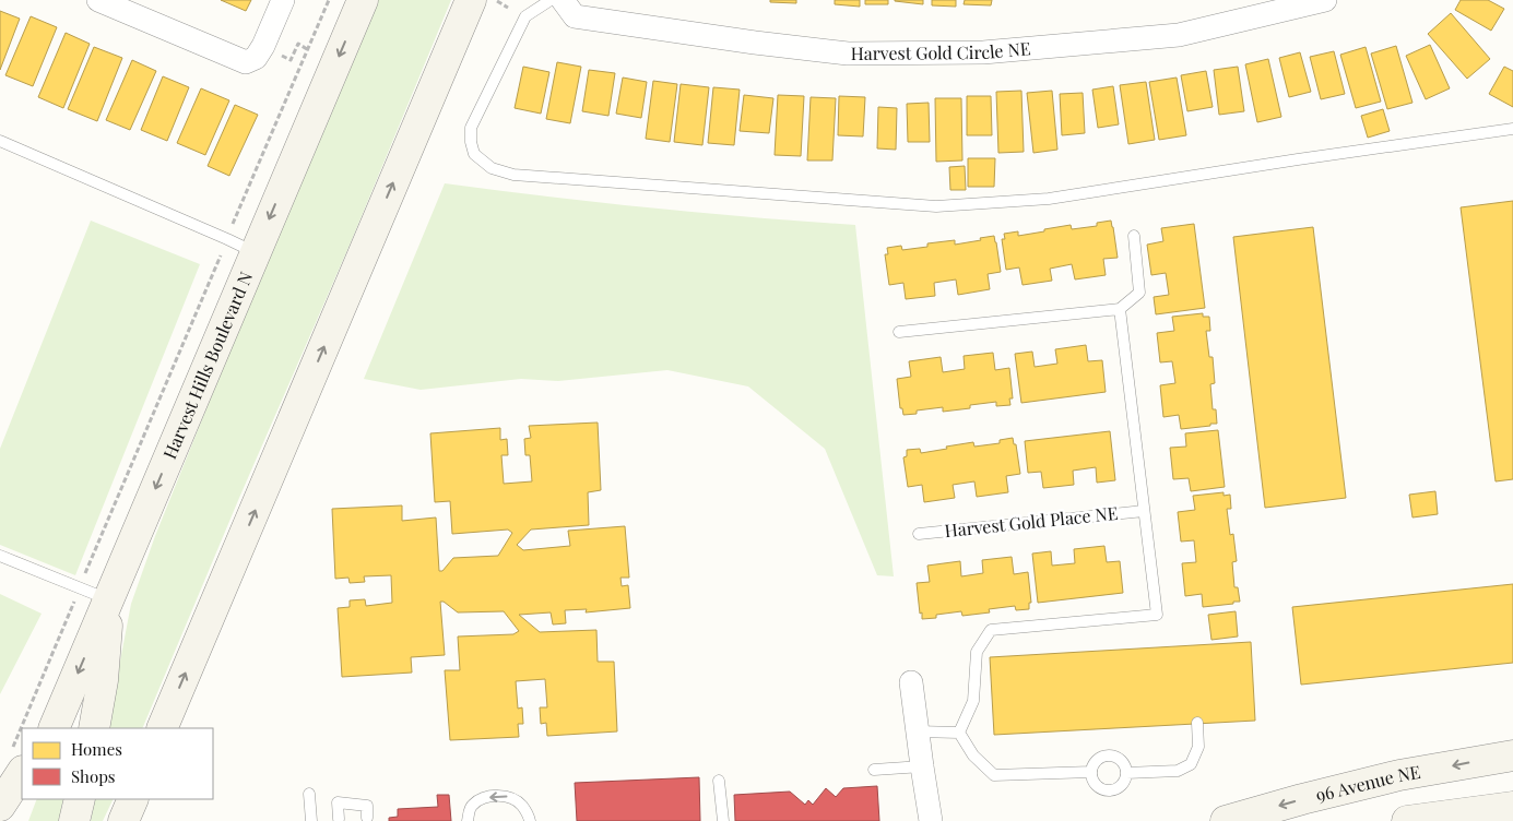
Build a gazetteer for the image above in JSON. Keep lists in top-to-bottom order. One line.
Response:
{"streets":{"main road":["Harvest Hills Boulevard N","96 Avenue NE"],"street":["Harvest Gold Circle NE"],"lane":["Harvest Gold Place NE"]},"legend":["Homes","Shops"]}
